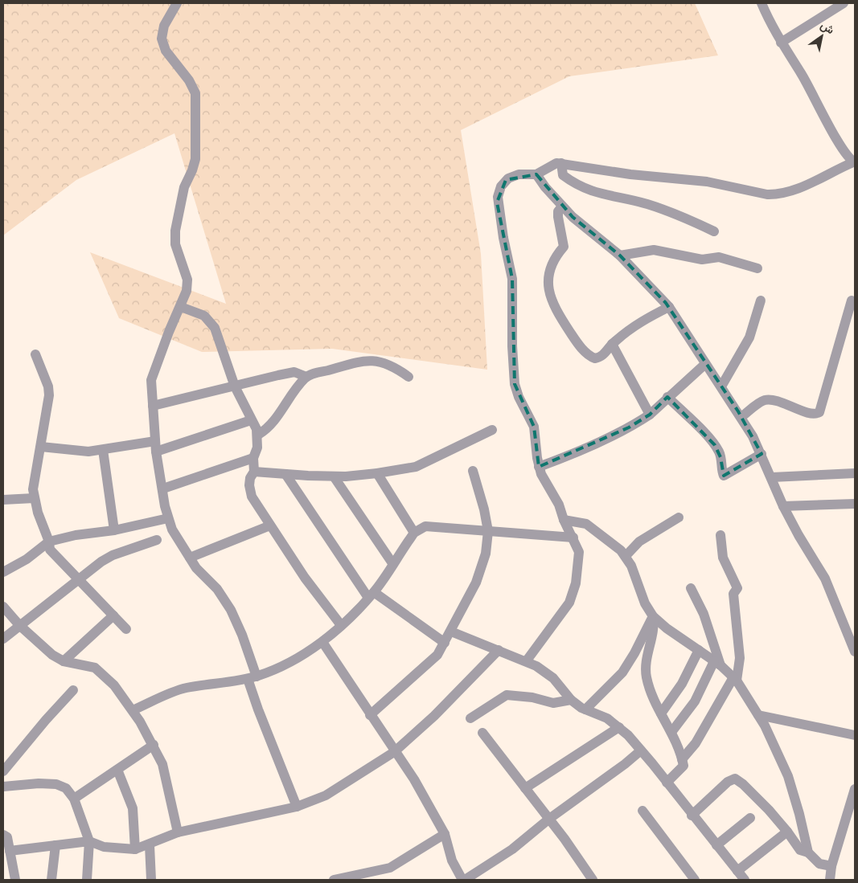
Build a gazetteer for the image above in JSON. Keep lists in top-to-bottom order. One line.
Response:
{"north":"top right"}
